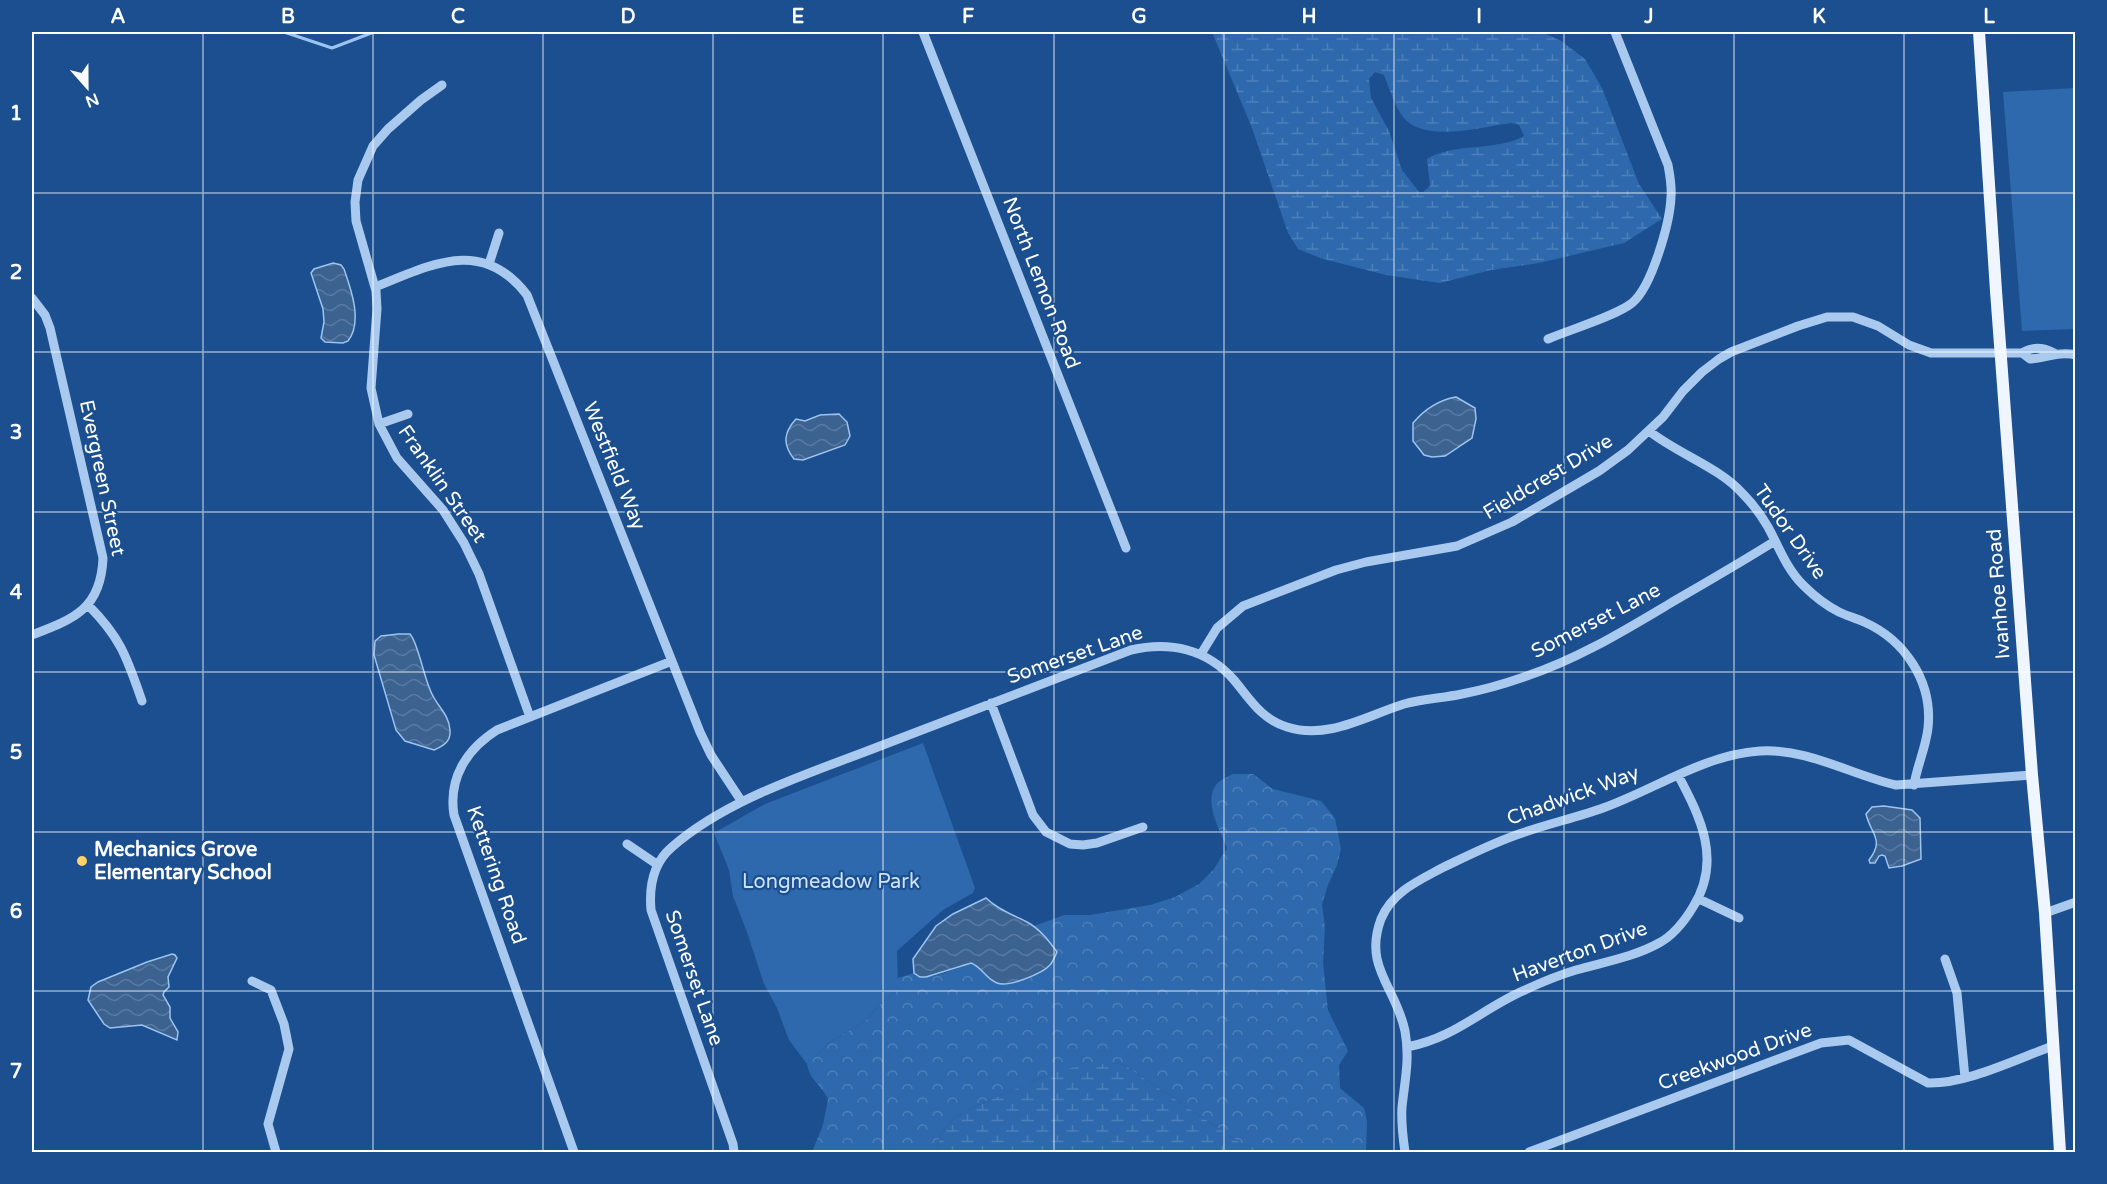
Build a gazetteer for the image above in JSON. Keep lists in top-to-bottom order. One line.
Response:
{"streets":{"main road":["Ivanhoe Road"],"street":["North Lemon Road","Westfield Way","Fieldcrest Drive","Evergreen Street","Franklin Street","Tudor Drive","Somerset Lane","Chadwick Way","Kettering Road","Haverton Drive","Creekwood Drive"]},"crossings":[["Westfield Way","Franklin Street"],["Westfield Way","Somerset Lane"],["Westfield Way","Kettering Road"],["Fieldcrest Drive","Tudor Drive"],["Fieldcrest Drive","Ivanhoe Road"],["Fieldcrest Drive","Somerset Lane"],["Franklin Street","Kettering Road"],["Tudor Drive","Somerset Lane"],["Tudor Drive","Chadwick Way"],["Ivanhoe Road","Chadwick Way"],["Ivanhoe Road","Creekwood Drive"],["Chadwick Way","Haverton Drive"]],"parks":["Longmeadow Park"],"places":["Mechanics Grove Elementary School"],"north":"bottom","grid":{"columns":["A","B","C","D","E","F","G","H","I","J","K","L"],"rows":["1","2","3","4","5","6","7"]}}
